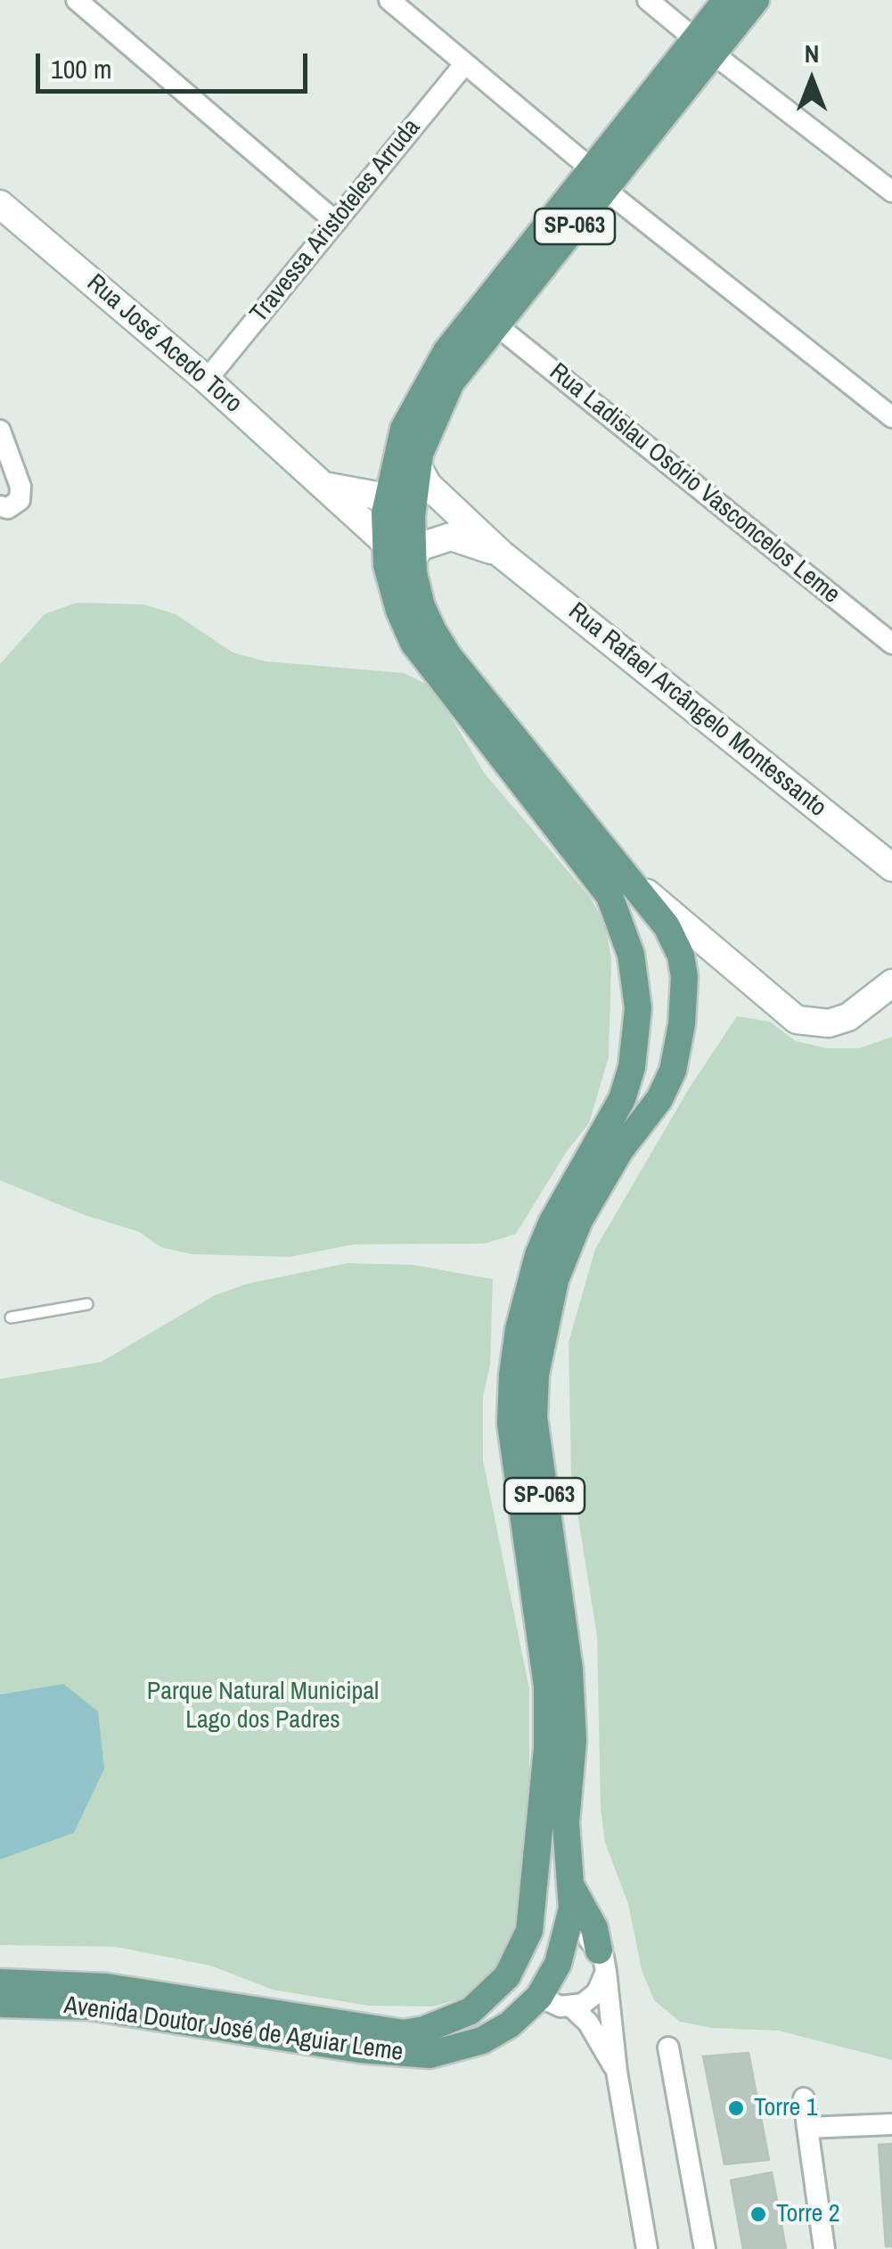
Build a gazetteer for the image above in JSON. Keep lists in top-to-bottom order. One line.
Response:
{"streets":{"main road":["SP-063","Avenida Doutor José de Aguiar Leme"],"street":["Travessa Aristoteles Arruda","Rua José Acedo Toro","Rua Ladislau Osório Vasconcelos Leme","Rua Rafael Arcângelo Montessanto"]},"crossings":[["Travessa Aristoteles Arruda","Rua José Acedo Toro"],["SP-063","Rua José Acedo Toro"],["SP-063","Rua Ladislau Osório Vasconcelos Leme"],["SP-063","Rua Rafael Arcângelo Montessanto"],["SP-063","Avenida Doutor José de Aguiar Leme"]],"parks":["Parque Natural Municipal Lago dos Padres"],"places":["Torre 1","Torre 2"],"scale_bar":"100 m","north":"top"}
